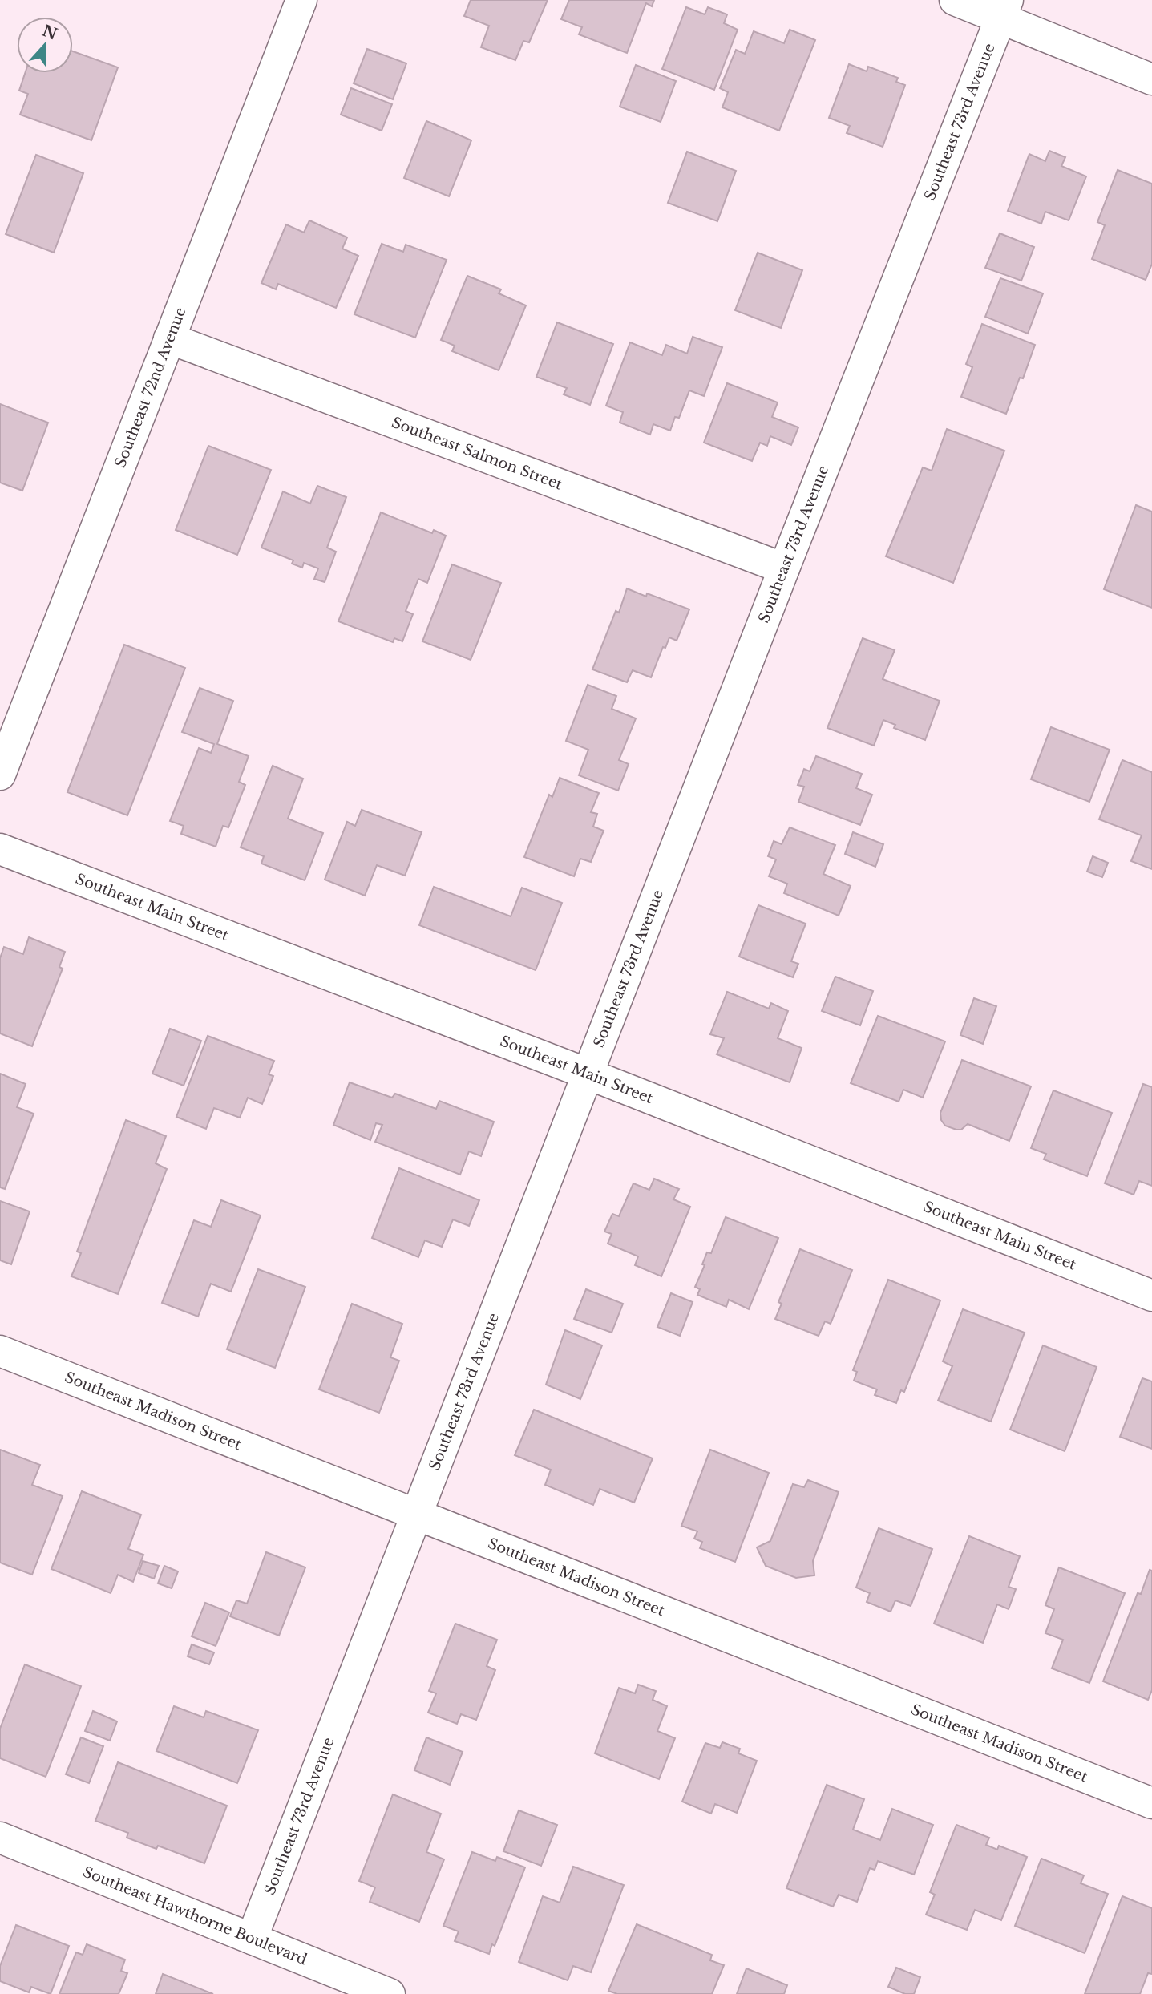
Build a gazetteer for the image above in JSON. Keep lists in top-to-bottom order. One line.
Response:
{"streets":{"street":["Southeast 73rd Avenue","Southeast 72nd Avenue","Southeast Salmon Street","Southeast Main Street","Southeast Madison Street","Southeast Hawthorne Boulevard"]},"crossings":[["Southeast 73rd Avenue","Southeast Salmon Street"],["Southeast 73rd Avenue","Southeast Main Street"],["Southeast 73rd Avenue","Southeast Madison Street"],["Southeast 73rd Avenue","Southeast Hawthorne Boulevard"],["Southeast 72nd Avenue","Southeast Salmon Street"]],"north":"top"}
